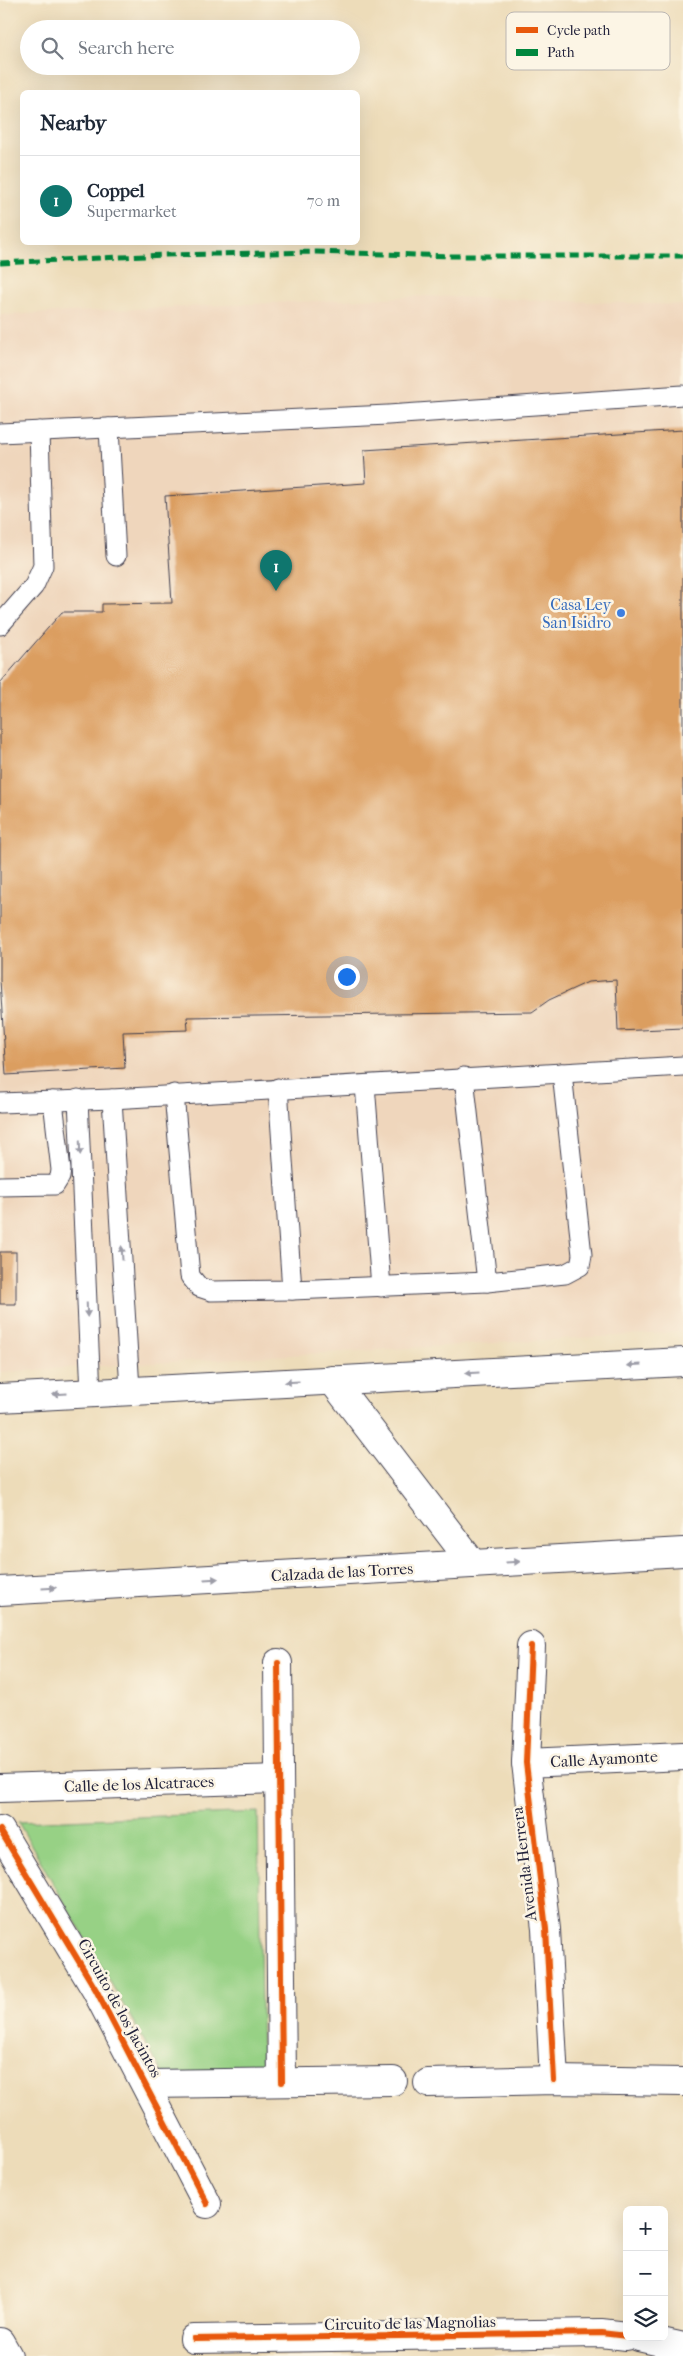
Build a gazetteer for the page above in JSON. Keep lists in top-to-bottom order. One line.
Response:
{"streets":{"street":["Calzada de las Torres","Calle Ayamonte","Calle de los Alcatraces","Avenida Herrera","Circuito de los Jacintos","Circuito de las Magnolias"]},"crossings":[["Calle Ayamonte","Avenida Herrera"]],"places":["Casa Ley San Isidro"],"legend":["Cycle path","Path"],"page":{"search":"Search here","heading":"Nearby","list":[{"mark":"1","name":"Coppel","note":"Supermarket","value":"70 m"}],"pins":"1","map_buttons":["+","−"]}}
